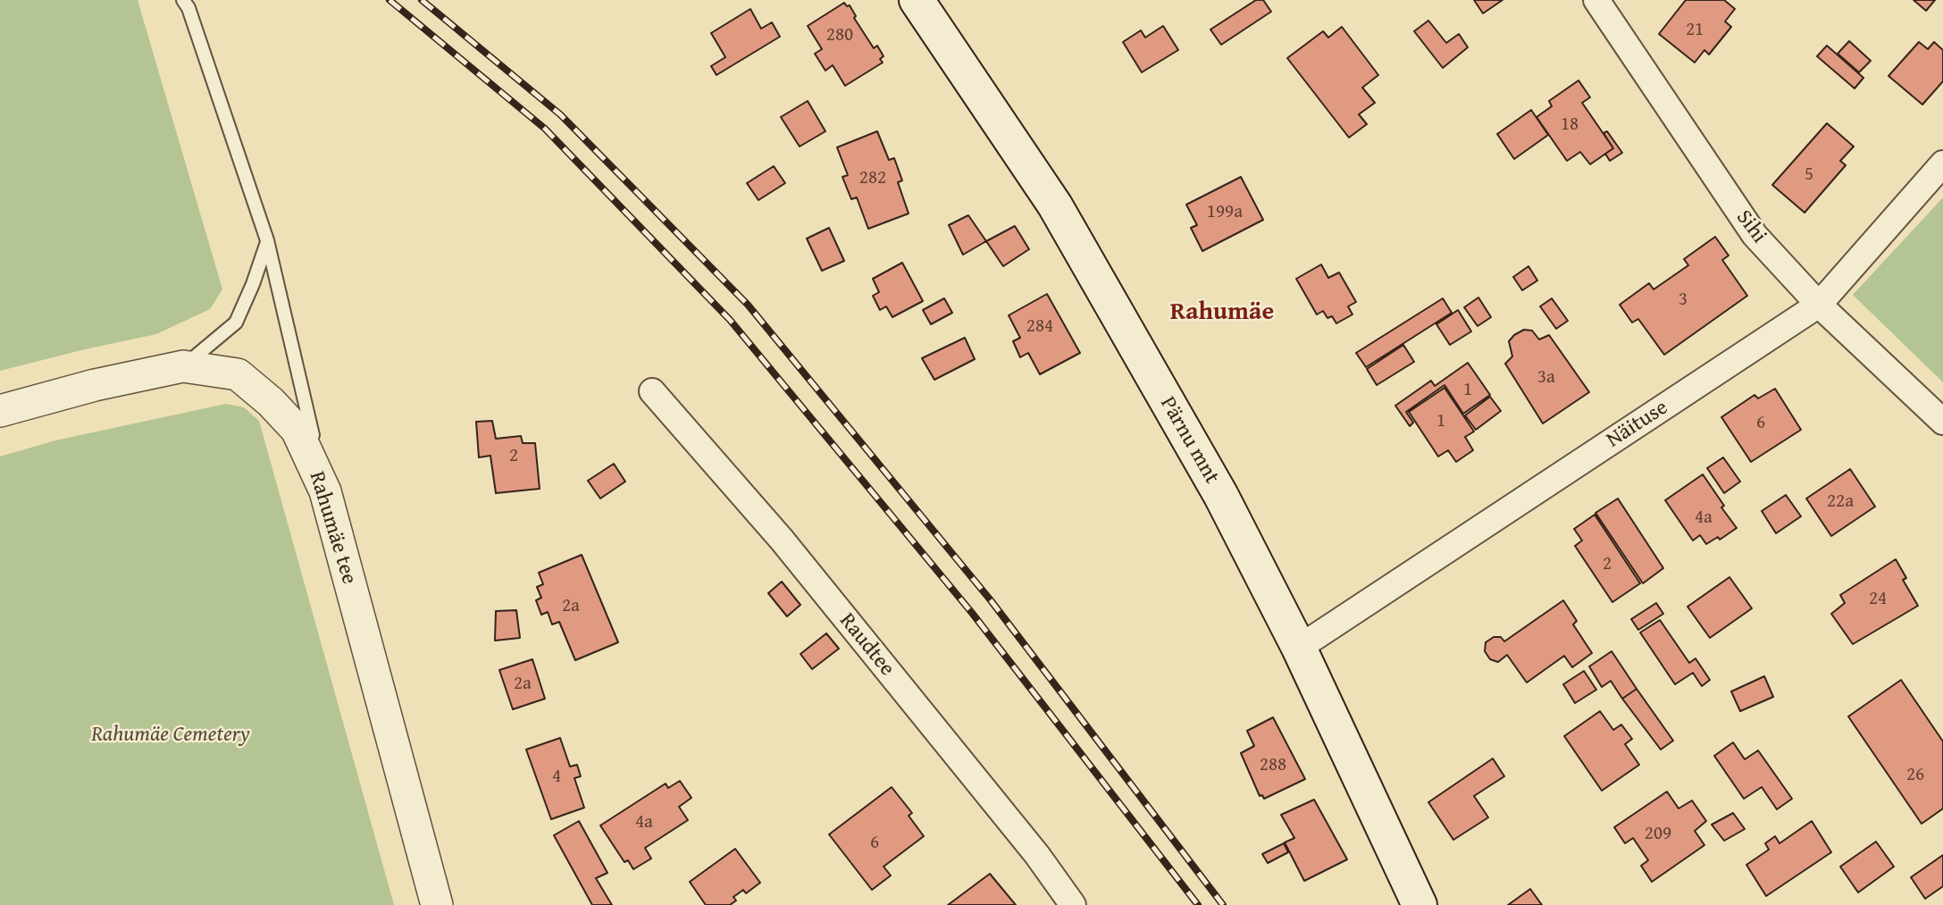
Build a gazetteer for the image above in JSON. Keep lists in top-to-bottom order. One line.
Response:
{"streets":{"main road":["Pärnu mnt"],"street":["Sihi","Näituse","Rahumäe tee","Raudtee"]},"crossings":[["Sihi","Näituse"],["Näituse","Pärnu mnt"]],"districts":["Rahumäe"],"parks":["Rahumäe Cemetery"],"house_numbers":["21","280","18","5","282","199a","3","284","3a","1","1","6","2","22a","4a","2","24","2a","2a","288","26","4","4a","209","6"]}
